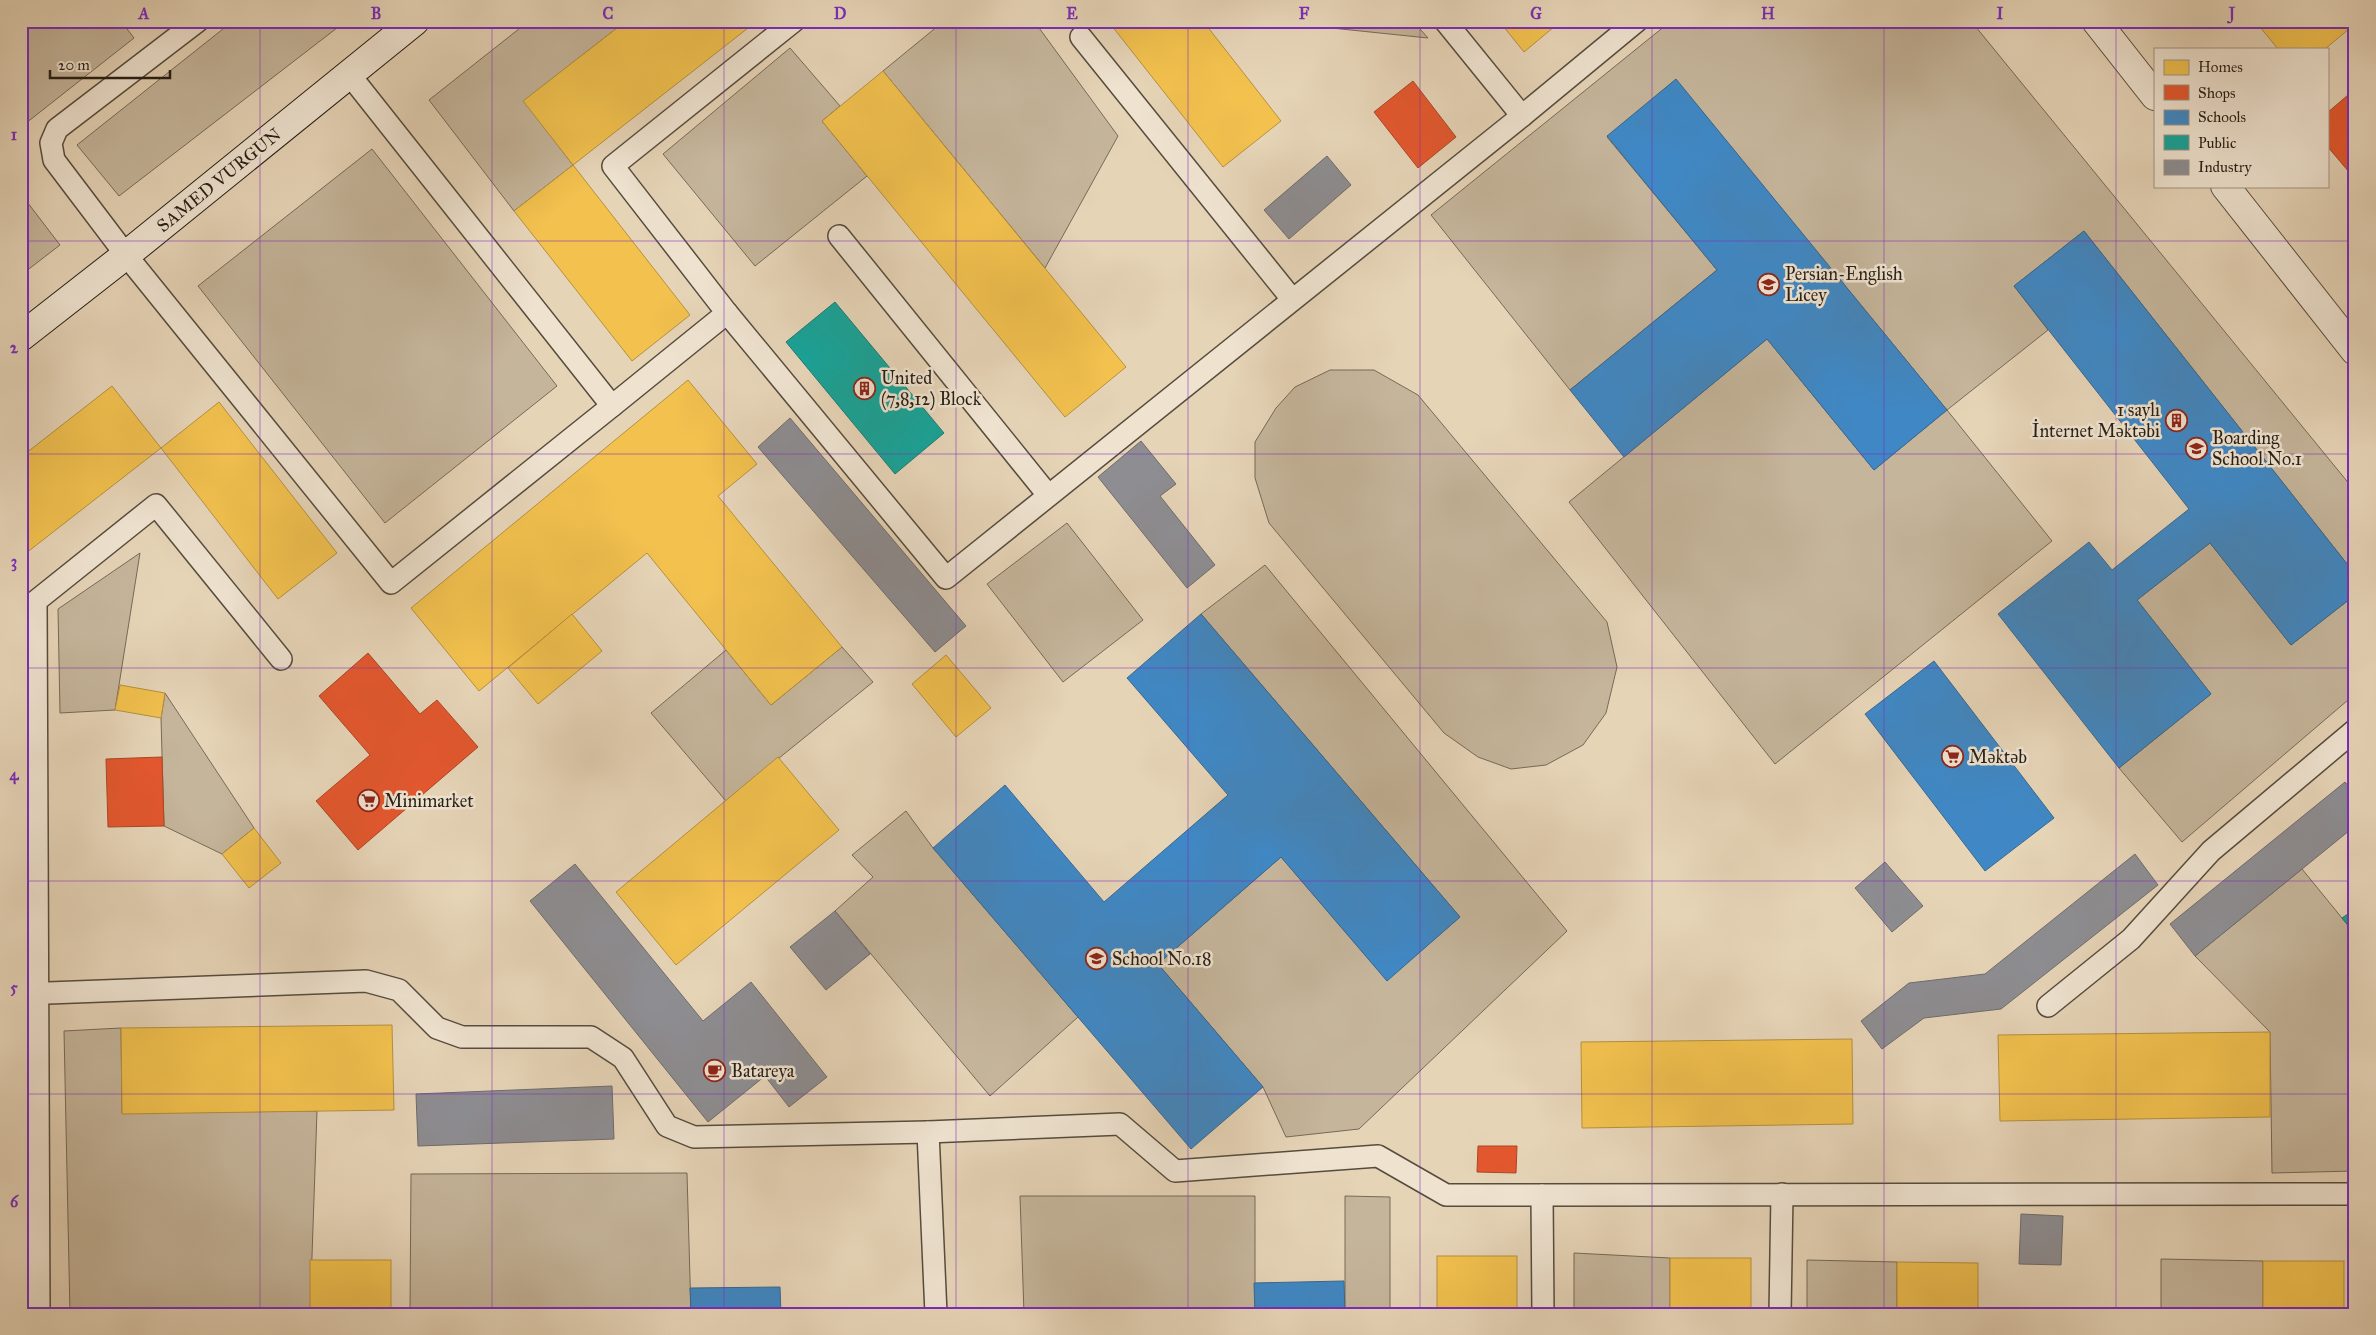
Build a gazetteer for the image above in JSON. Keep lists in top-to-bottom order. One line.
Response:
{"streets":{"main road":["SAMED VURGUN"]},"places":{"school or university":["Persian-English Licey","Boarding School No.1","School No.18"],"building":["United (7,8,12) Block","1 saylı İnternet Məktəbi"],"supermarket":["Məktəb","Minimarket"],"cafe":["Batareya"]},"legend":["Homes","Shops","Schools","Public","Industry"],"scale_bar":"20 m","grid":{"columns":["A","B","C","D","E","F","G","H","I","J"],"rows":["1","2","3","4","5","6"]}}
